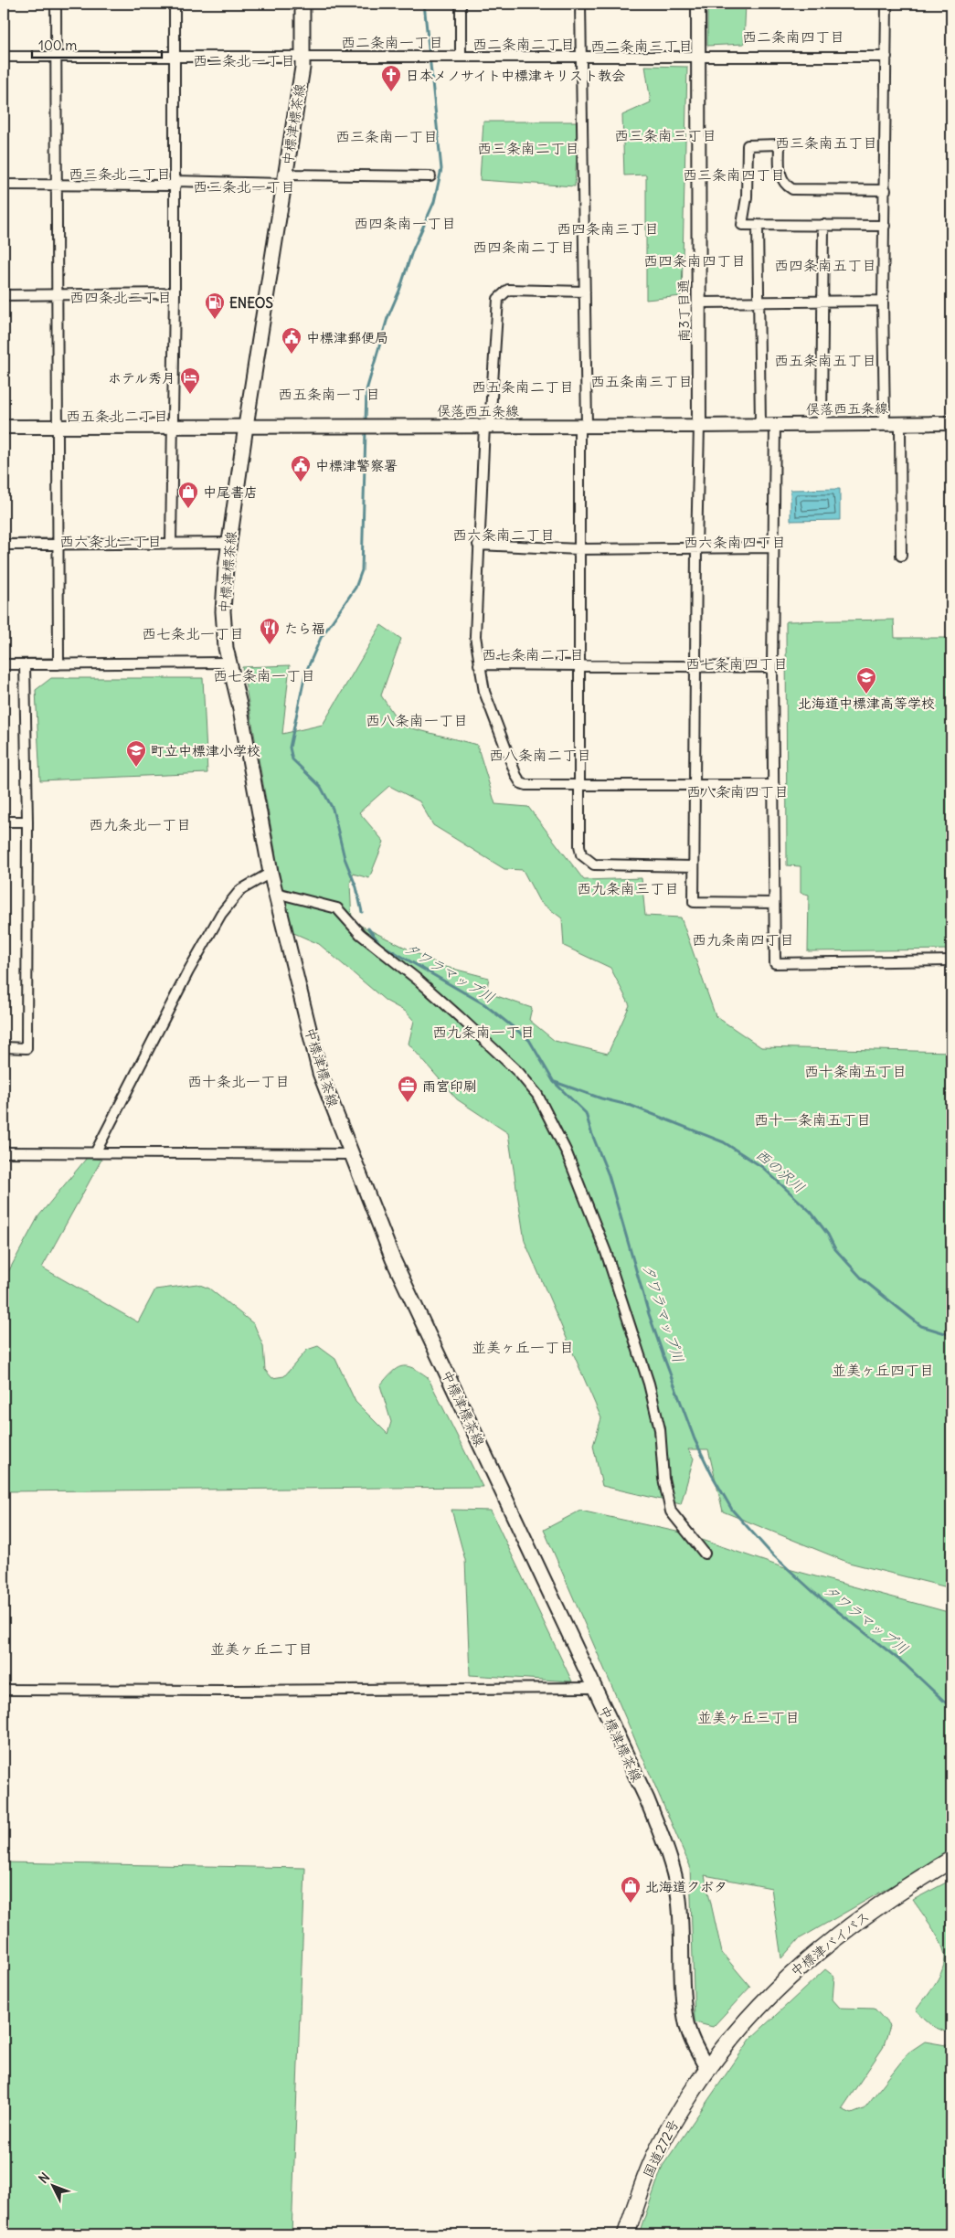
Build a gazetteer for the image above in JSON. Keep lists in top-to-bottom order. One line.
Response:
{"streets":{"highway":["中標津バイパス","国道272号"],"main road":["中標津標茶線","南3丁目通","俣落西五条線"]},"crossings":[["中標津標茶線","俣落西五条線"],["中標津標茶線","中標津バイパス"],["中標津標茶線","国道272号"],["南3丁目通","俣落西五条線"],["中標津バイパス","国道272号"]],"districts":["西二条南四丁目","西二条南一丁目","西二条南二丁目","西二条南三丁目","西二条北一丁目","西三条南三丁目","西三条南一丁目","西三条南五丁目","西三条南二丁目","西三条北二丁目","西三条南四丁目","西三条北一丁目","西四条南一丁目","西四条南三丁目","西四条南二丁目","西四条南四丁目","西四条南五丁目","西四条北二丁目","西五条南五丁目","西五条南三丁目","西五条南二丁目","西五条南一丁目","西五条北二丁目","西六条南二丁目","西六条北二丁目","西六条南四丁目","西七条北一丁目","西七条南二丁目","西七条南四丁目","西七条南一丁目","西八条南一丁目","西八条南二丁目","西八条南四丁目","西九条北一丁目","西九条南三丁目","西九条南四丁目","西九条南一丁目","西十条南五丁目","西十条北一丁目","西十一条南五丁目","並美ヶ丘一丁目","並美ヶ丘四丁目","並美ヶ丘二丁目","並美ヶ丘三丁目"],"water":["タワラマップ川","西の沢川"],"places":{"church":["日本メノサイト中標津キリスト教会"],"fuel station":["ENEOS"],"public building":["中標津郵便局","中標津警察署"],"hotel":["ホテル秀月"],"shop":["中尾書店","北海道クボタ"],"restaurant":["たら福"],"school or university":["北海道中標津高等学校","町立中標津小学校"],"office":["雨宮印刷"]},"scale_bar":"100 m","north":"top left"}
